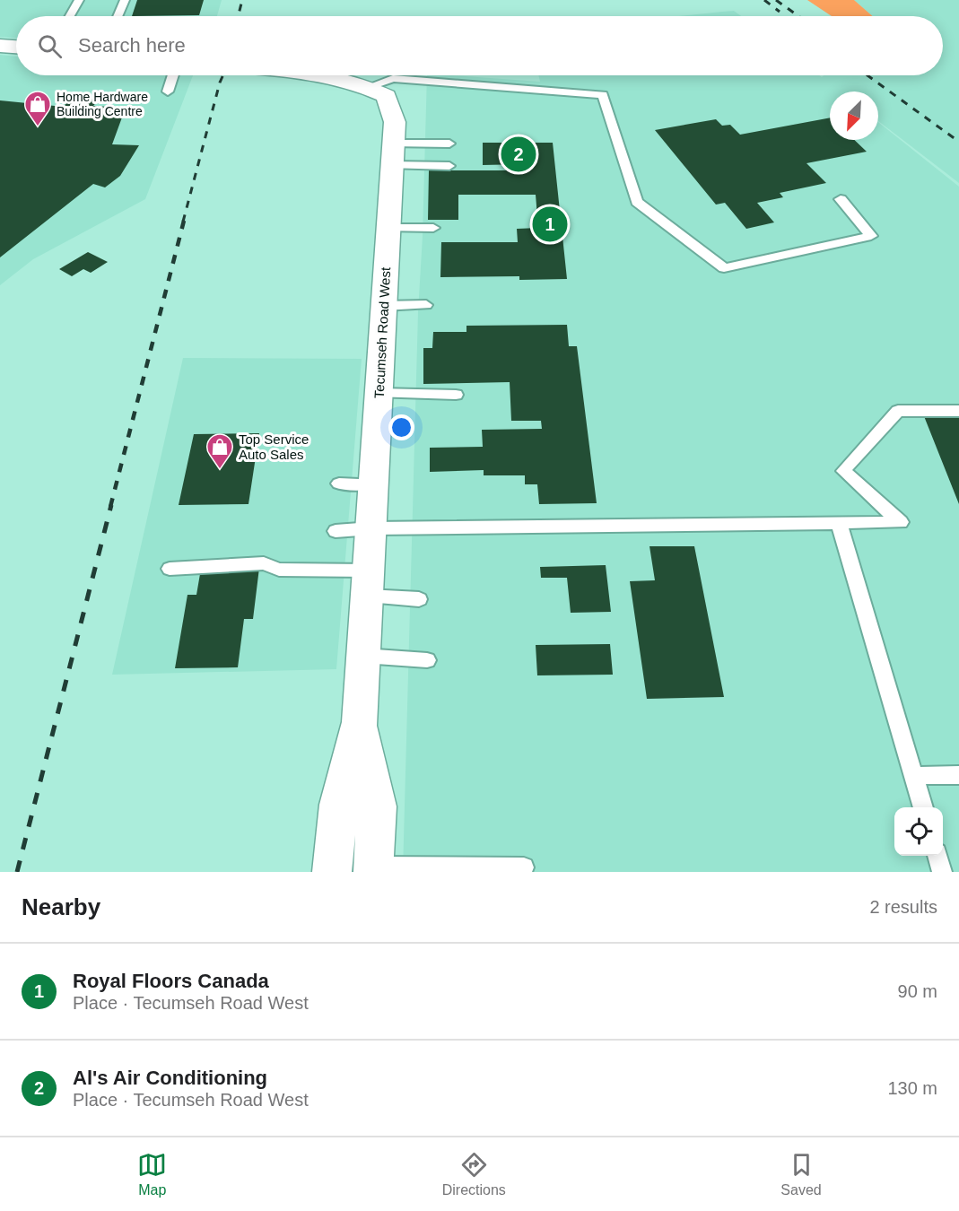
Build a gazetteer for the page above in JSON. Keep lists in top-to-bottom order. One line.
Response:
{"streets":{"main road":["Tecumseh Road West"]},"places":{"shop":["Home Hardware Building Centre","Top Service Auto Sales"]},"north":"bottom left","page":{"search":"Search here","pins":["2","1"],"heading":["Nearby","2 results"],"list":[{"mark":"1","name":"Royal Floors Canada","note":"Place · Tecumseh Road West","value":"90 m"},{"mark":"2","name":"Al's Air Conditioning","note":"Place · Tecumseh Road West","value":"130 m"}],"nav":["Map","Directions","Saved"]}}
